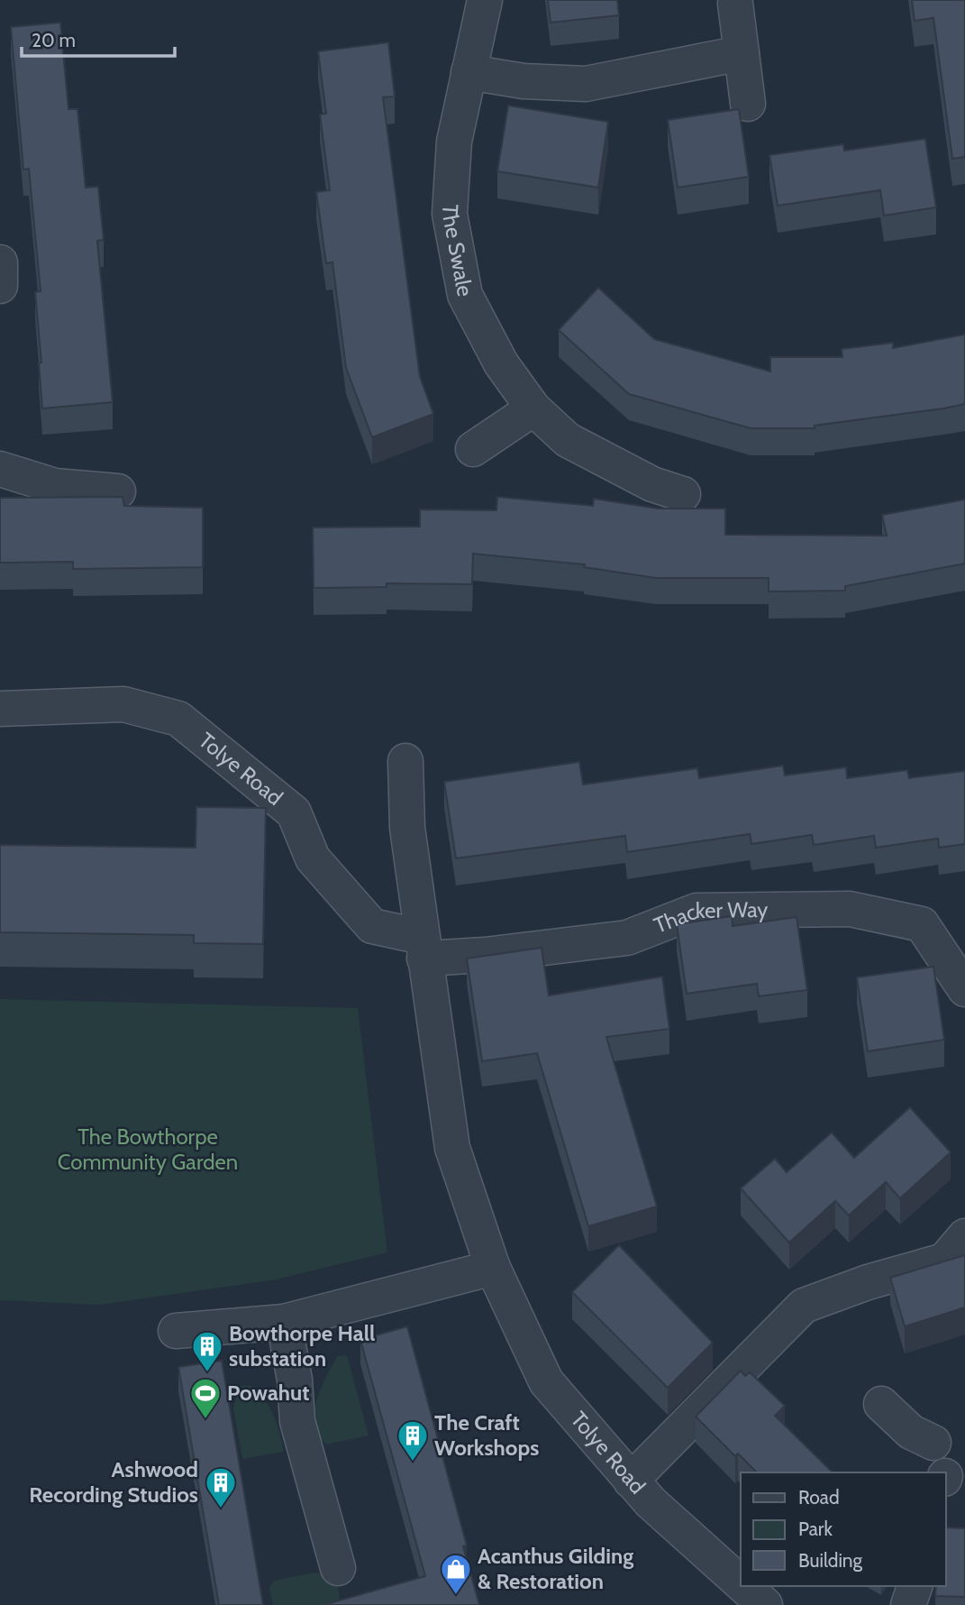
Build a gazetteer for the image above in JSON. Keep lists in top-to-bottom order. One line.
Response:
{"streets":{"street":["The Swale","Tolye Road","Thacker Way"]},"crossings":[["Tolye Road","Thacker Way"]],"parks":["The Bowthorpe Community Garden"],"places":{"building":["Bowthorpe Hall substation","The Craft Workshops","Ashwood Recording Studios"],"sports":["Powahut"],"shop":["Acanthus Gilding & Restoration"]},"legend":["Road","Park","Building"],"scale_bar":"20 m"}
